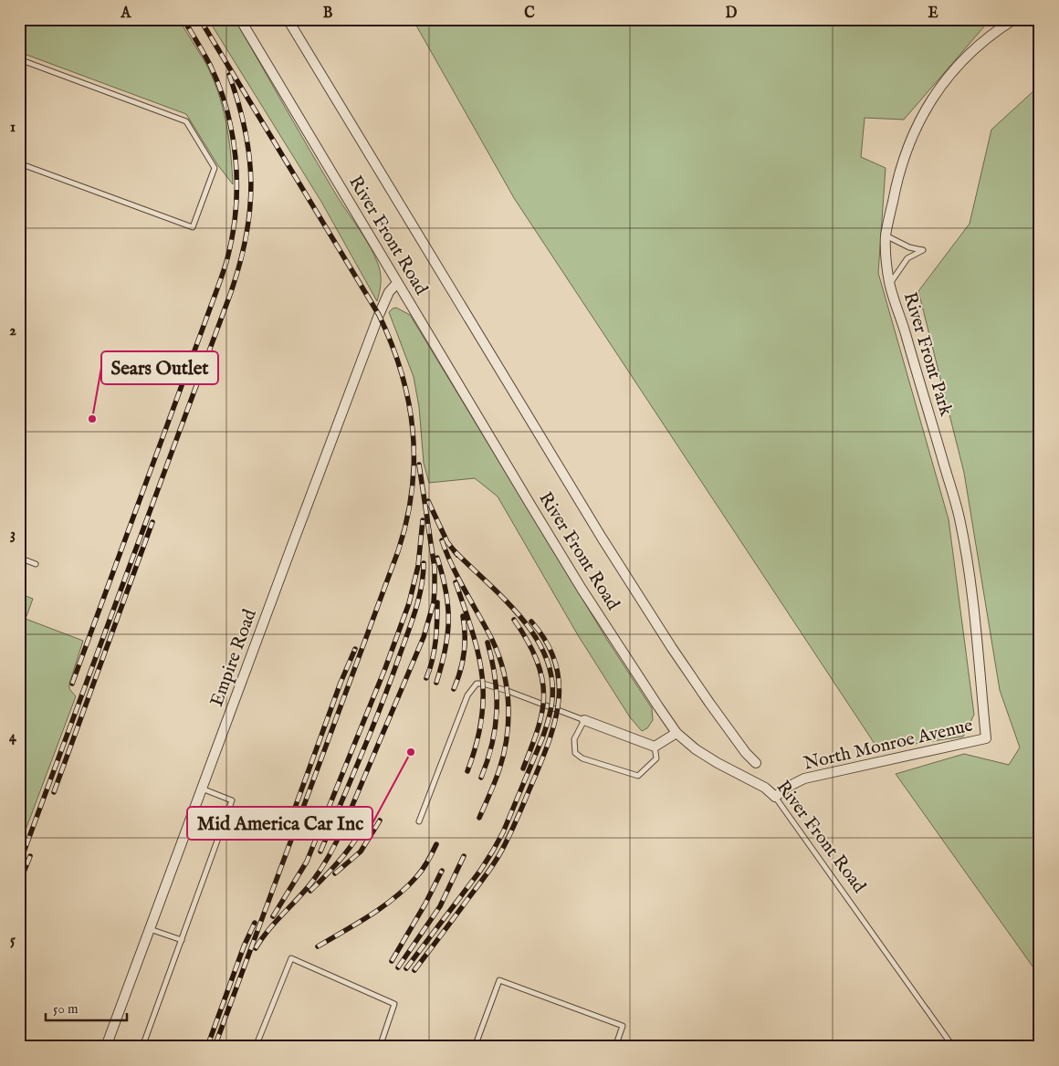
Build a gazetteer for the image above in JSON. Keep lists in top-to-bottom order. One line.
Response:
{"streets":{"street":["River Front Road","River Front Park","Empire Road","North Monroe Avenue"]},"crossings":[["River Front Road","Empire Road"],["River Front Road","North Monroe Avenue"],["River Front Park","North Monroe Avenue"]],"places":["Sears Outlet","Mid America Car Inc"],"scale_bar":"50 m","grid":{"columns":["A","B","C","D","E"],"rows":["1","2","3","4","5"]}}
